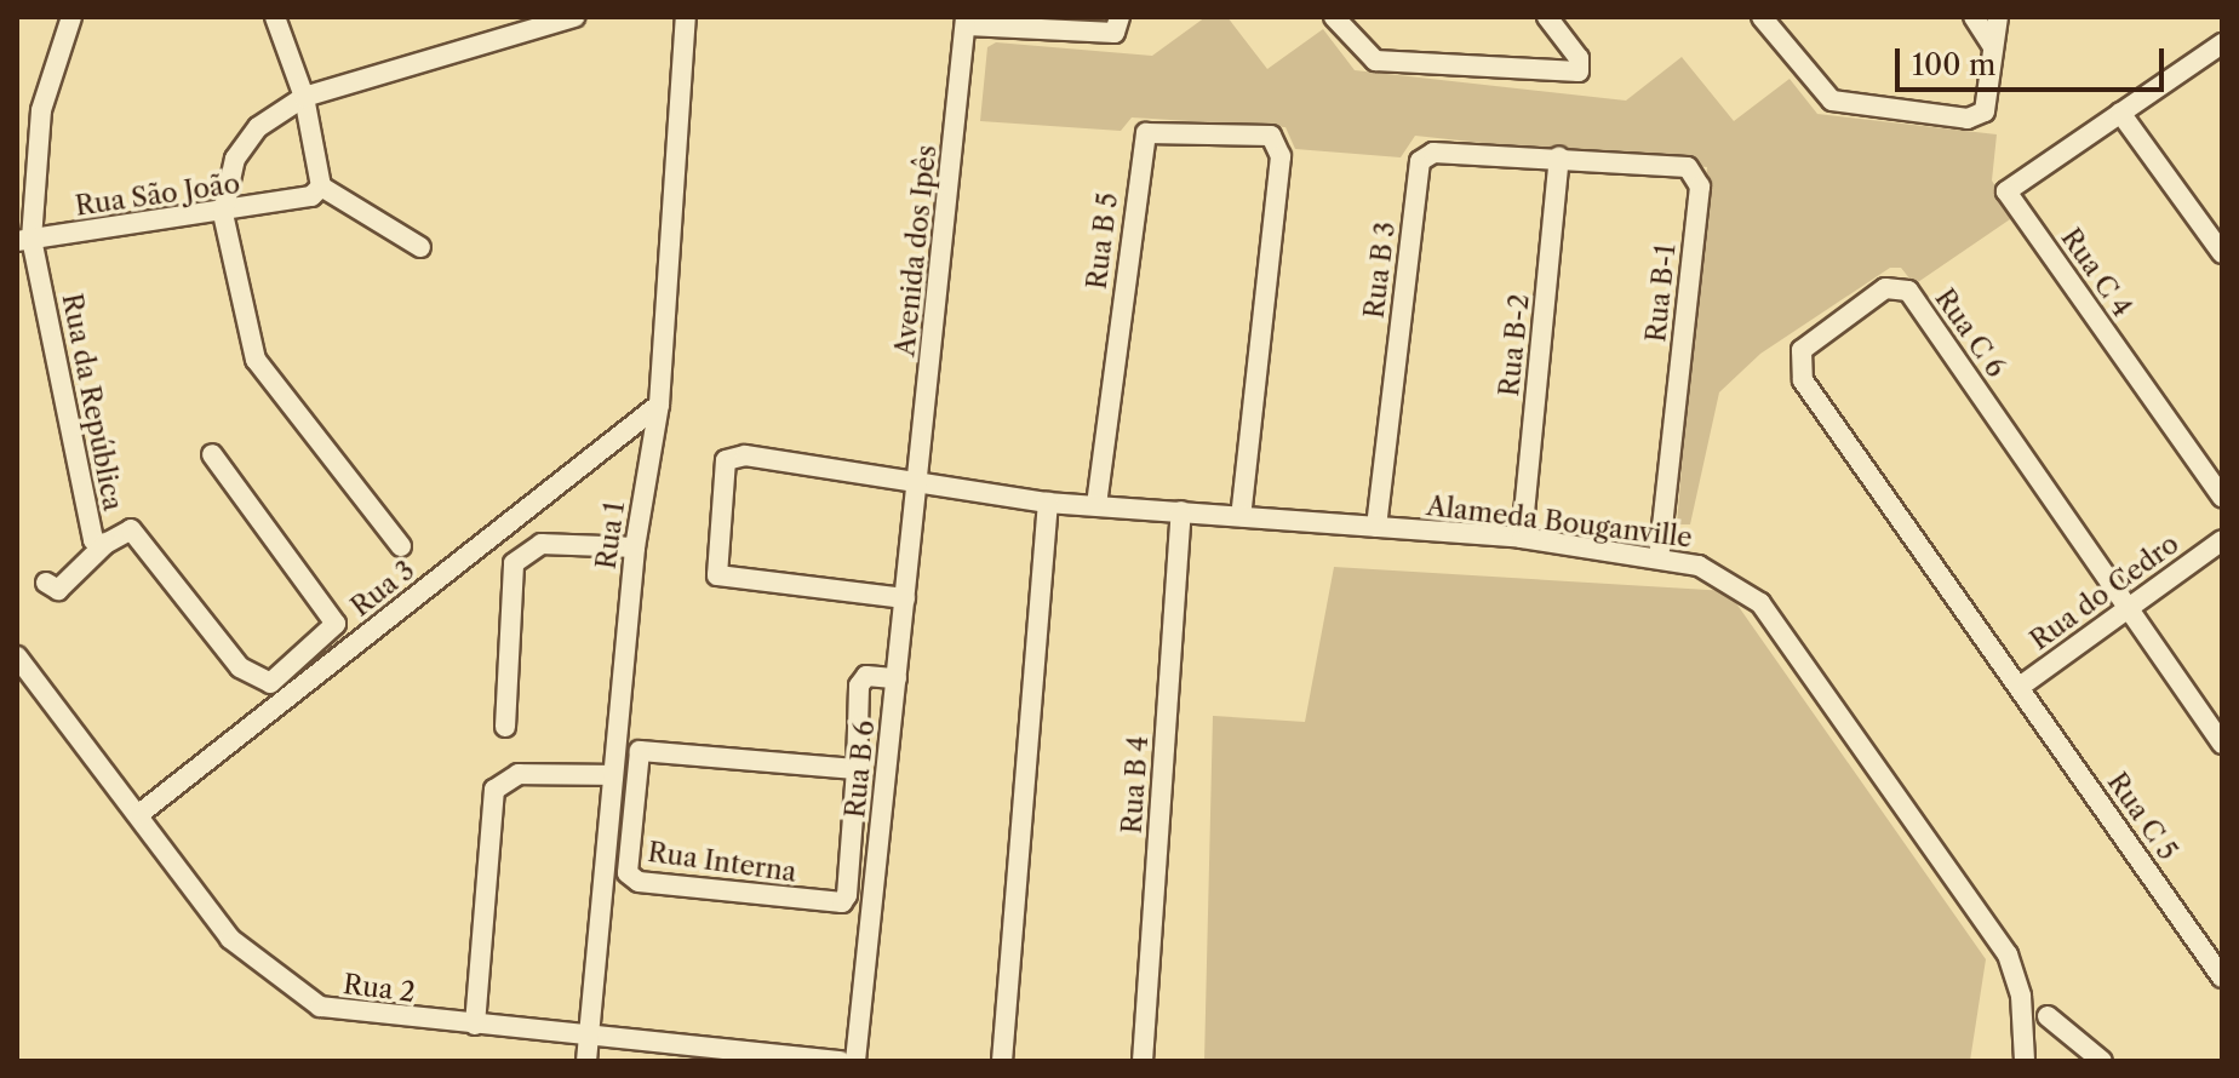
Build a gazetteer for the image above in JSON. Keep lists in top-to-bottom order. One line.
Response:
{"streets":{"street":["Rua São João","Rua B 5","Avenida dos Ipês","Rua B 3","Rua C 4","Rua B-1","Rua C 6","Rua B-2","Rua da República","Alameda Bouganville","Rua 1","Rua 3","Rua do Cedro","Rua B 6","Rua B 4","Rua C 5","Rua Interna","Rua 2"]},"crossings":[["Rua São João","Rua da República"],["Rua B 5","Alameda Bouganville"],["Avenida dos Ipês","Alameda Bouganville"],["Avenida dos Ipês","Rua B 6"],["Rua B 3","Rua B-1"],["Rua B 3","Rua B-2"],["Rua B 3","Alameda Bouganville"],["Rua B-1","Rua B-2"],["Rua B-1","Alameda Bouganville"],["Rua C 6","Rua do Cedro"],["Rua C 6","Rua C 5"],["Rua B-2","Alameda Bouganville"],["Alameda Bouganville","Rua B 6"],["Alameda Bouganville","Rua B 4"],["Rua 1","Rua 3"],["Rua 1","Rua 2"],["Rua 3","Rua 2"],["Rua do Cedro","Rua C 5"],["Rua B 6","Rua Interna"]],"scale_bar":"100 m"}
